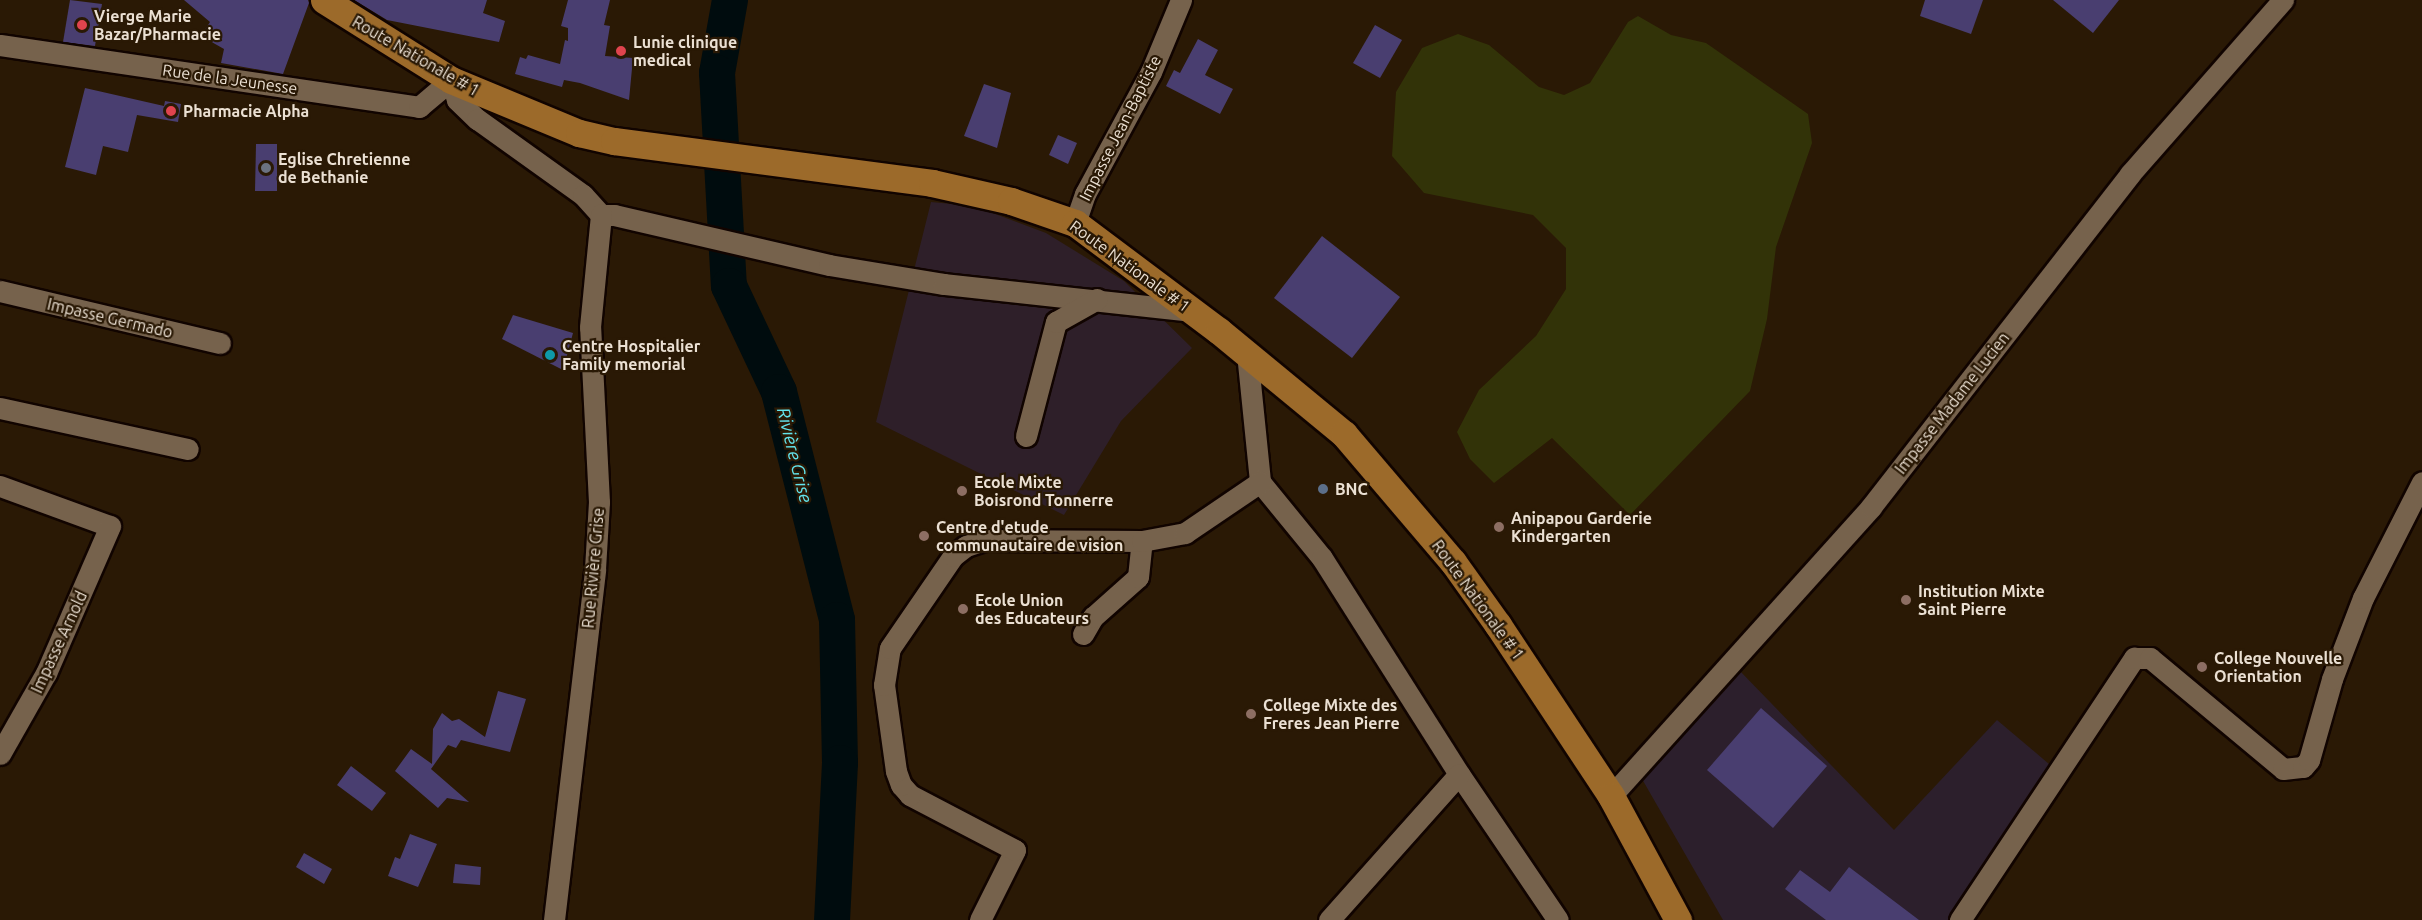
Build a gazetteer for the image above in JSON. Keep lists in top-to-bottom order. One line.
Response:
{"streets":{"main road":["Route Nationale # 1"],"street":["Rue de la Jeunesse","Impasse Jean-Baptiste","Impasse Germado","Impasse Madame Lucien","Rue Rivière Grise","Impasse Arnold"]},"crossings":[["Route Nationale # 1","Rue de la Jeunesse"],["Route Nationale # 1","Impasse Jean-Baptiste"],["Route Nationale # 1","Impasse Madame Lucien"]],"water":["Rivière Grise"],"places":["Vierge Marie Bazar/Pharmacie","Lunie clinique medical","Pharmacie Alpha","Eglise Chretienne de Bethanie","Centre Hospitalier Family memorial","BNC","Ecole Mixte Boisrond Tonnerre","Anipapou Garderie Kindergarten","Centre d'etude communautaire de vision","Institution Mixte Saint Pierre","Ecole Union des Educateurs","College Nouvelle Orientation","College Mixte des Freres Jean Pierre"]}
